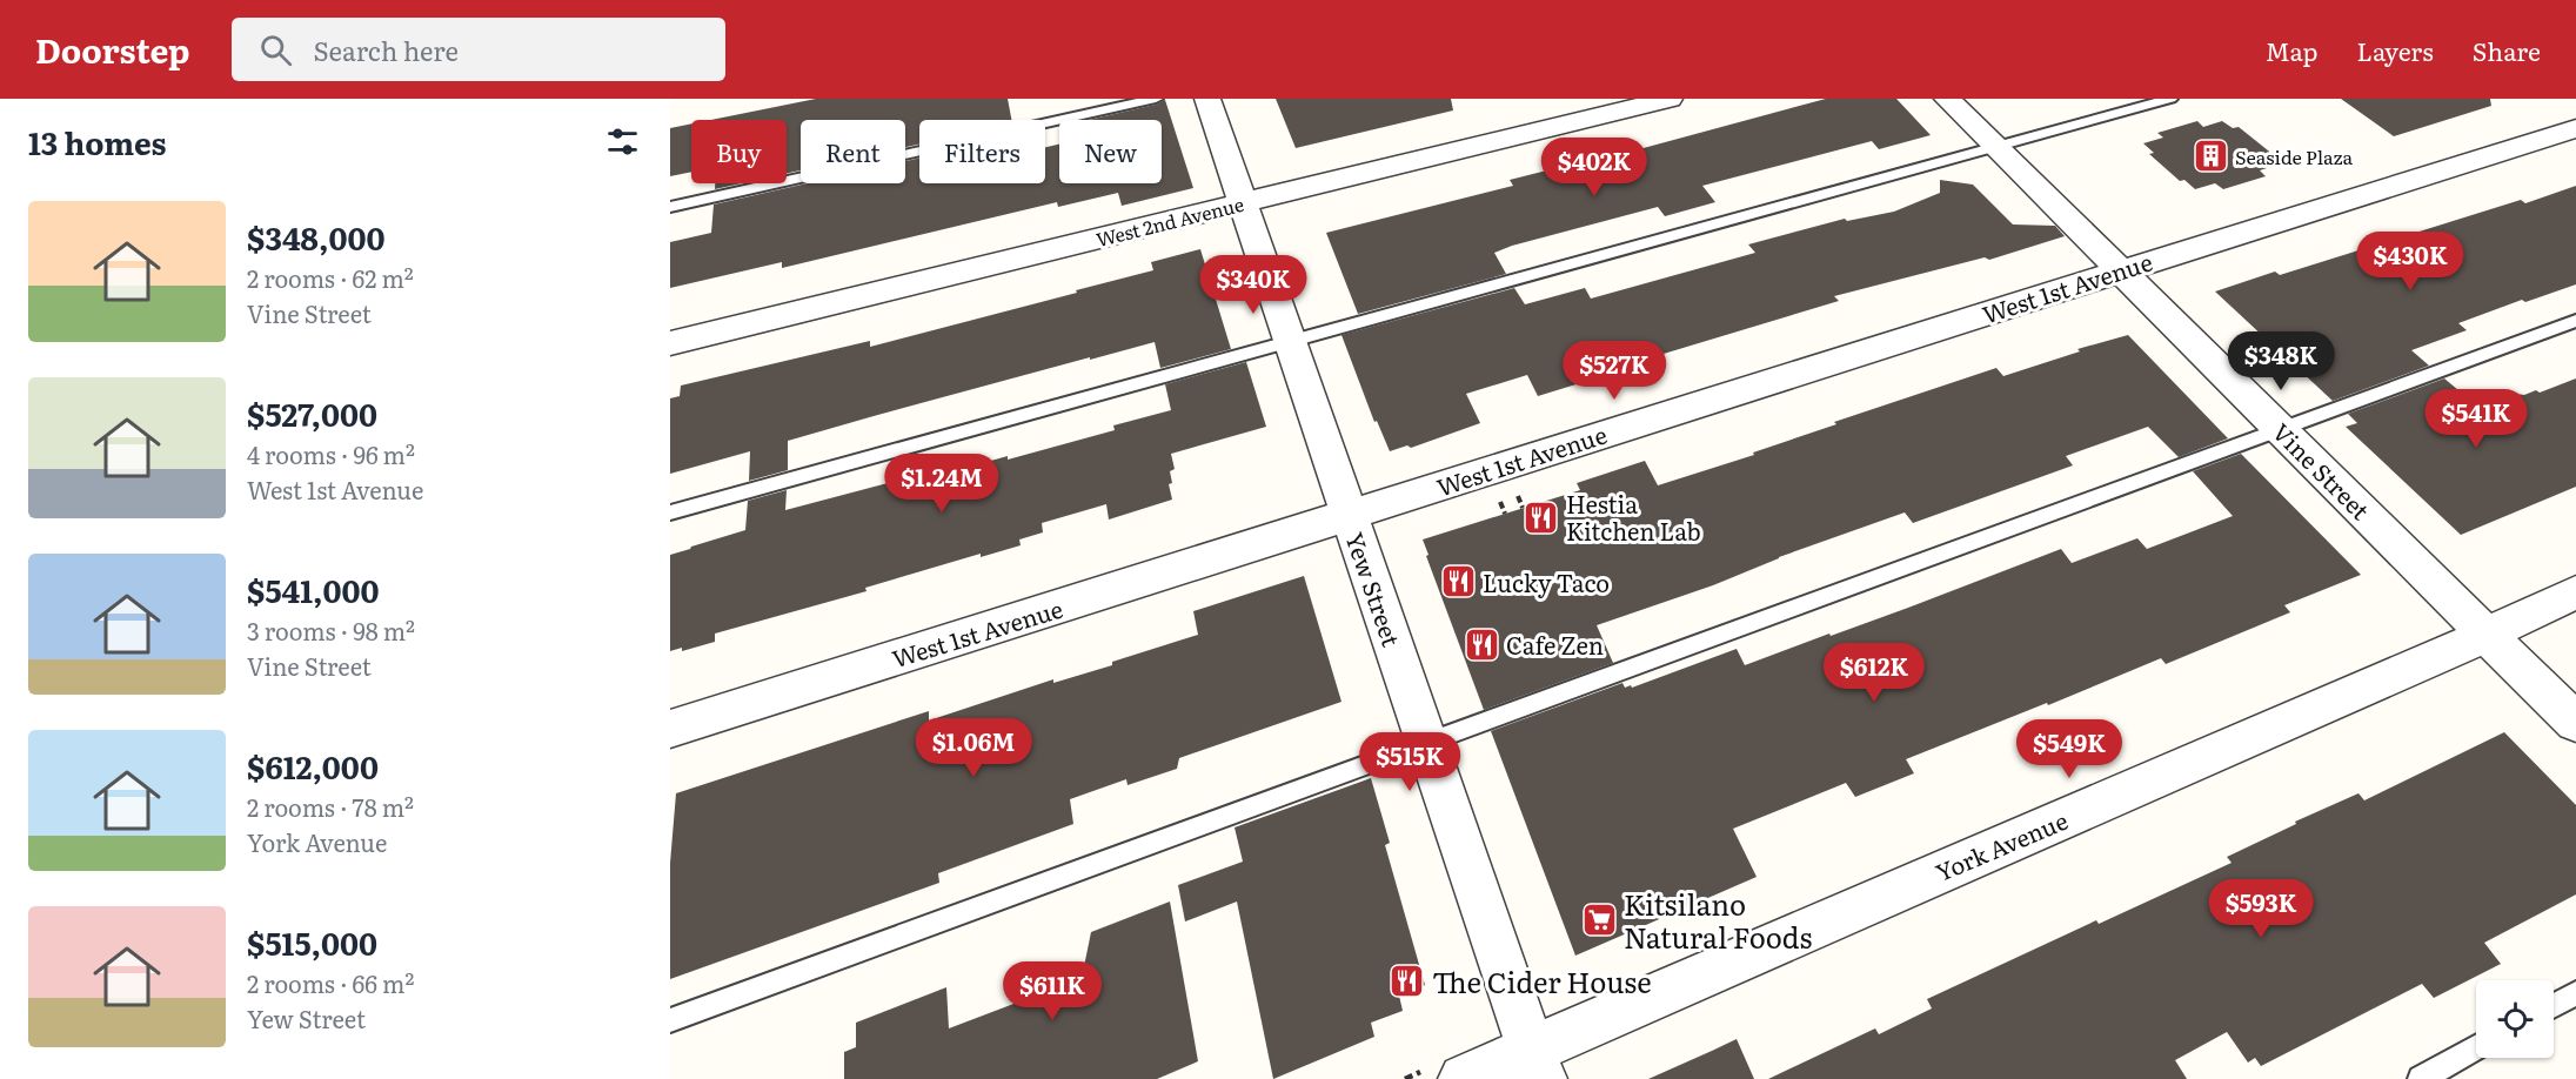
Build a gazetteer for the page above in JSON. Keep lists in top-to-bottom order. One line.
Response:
{"streets":{"street":["West 2nd Avenue","West 1st Avenue","Vine Street","Yew Street","York Avenue"]},"crossings":[["West 2nd Avenue","Yew Street"],["West 1st Avenue","Vine Street"],["West 1st Avenue","Yew Street"],["Vine Street","York Avenue"],["Yew Street","York Avenue"]],"places":{"building":["Seaside Plaza"],"restaurant":["Hestia Kitchen Lab","Lucky Taco","Cafe Zen","The Cider House"],"supermarket":["Kitsilano Natural Foods"]},"page":{"header":"Doorstep","search":"Search here","nav":["Map","Layers","Share"],"heading":"13 homes","chip":["Buy","Rent","Filters","New"],"price":["$402K","$430K","$340K","$348K","$527K","$541K","$1.24M","$612K","$1.06M","$549K","$515K","$593K","$611K"],"list":[{"name":"$348,000","note":"2 rooms · 62 m² · Vine Street"},{"name":"$527,000","note":"4 rooms · 96 m² · West 1st Avenue"},{"name":"$541,000","note":"3 rooms · 98 m² · Vine Street"},{"name":"$612,000","note":"2 rooms · 78 m² · York Avenue"},{"name":"$515,000","note":"2 rooms · 66 m² · Yew Street"}]}}
